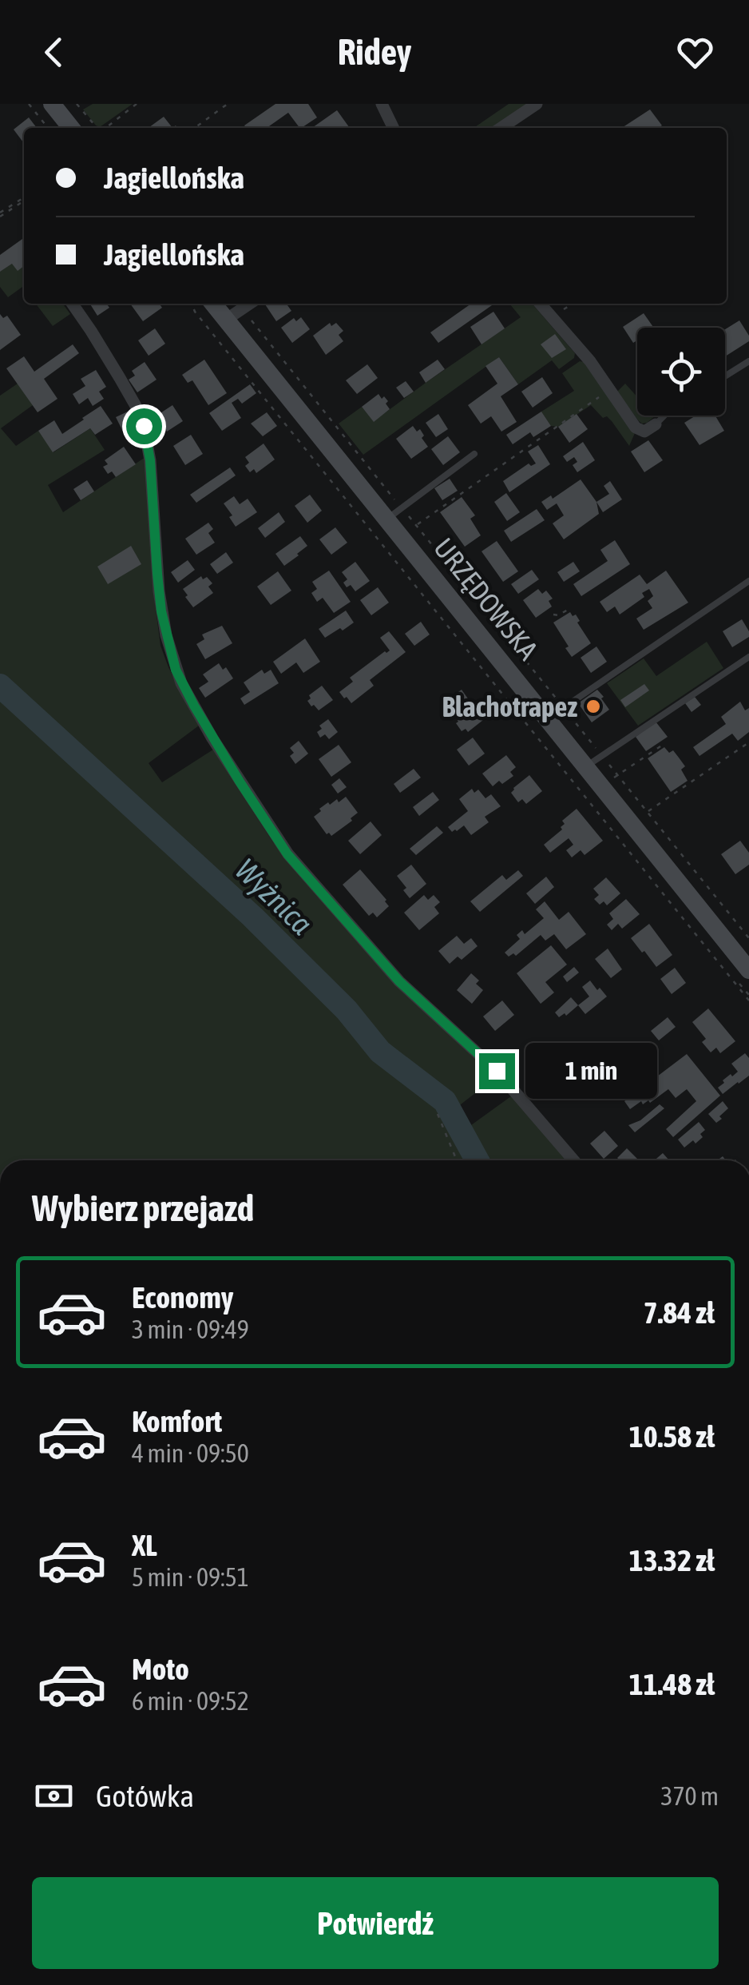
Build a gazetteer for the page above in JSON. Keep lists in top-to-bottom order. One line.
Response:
{"streets":{"street":["URZĘDOWSKA"]},"water":["Wyżnica"],"places":["Blachotrapez"],"page":{"header":"Ridey","banner":["Jagiellońska","Jagiellońska"],"bubble":"1 min","heading":"Wybierz przejazd","list":[{"name":"Economy","note":"3 min · 09:49","value":"7.84 zł"},{"name":"Komfort","note":"4 min · 09:50","value":"10.58 zł"},{"name":"XL","note":"5 min · 09:51","value":"13.32 zł"},{"name":"Moto","note":"6 min · 09:52","value":"11.48 zł"}],"pay":["Gotówka","370 m"],"buttons":"Potwierdź"}}
